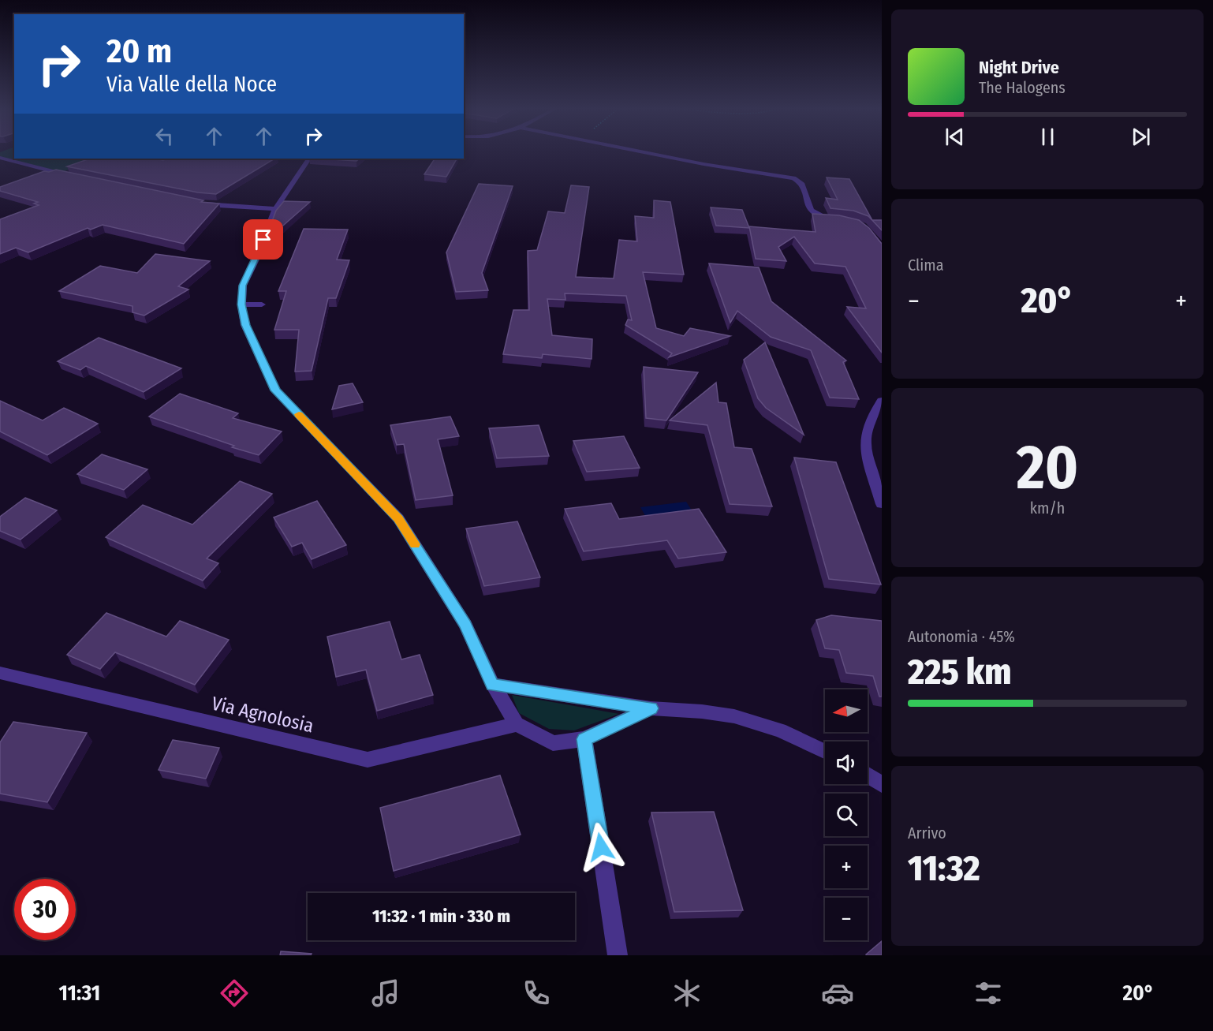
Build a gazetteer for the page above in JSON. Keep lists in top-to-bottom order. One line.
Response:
{"streets":{"street":["Via Agnolosia"]},"north":"left","page":{"turn":["20 m","Via Valle della Noce"],"song":["Night Drive","The Halogens"],"tile":["Clima",["20","km/h"],["Autonomia · 45%","225 km"],["Arrivo","11:32"]],"heat":["−","20°","+"],"map_buttons":["+","−"],"limit":"30","trip":"11:32 · 1 min · 330 m","tabs":["11:31","20°"]}}
